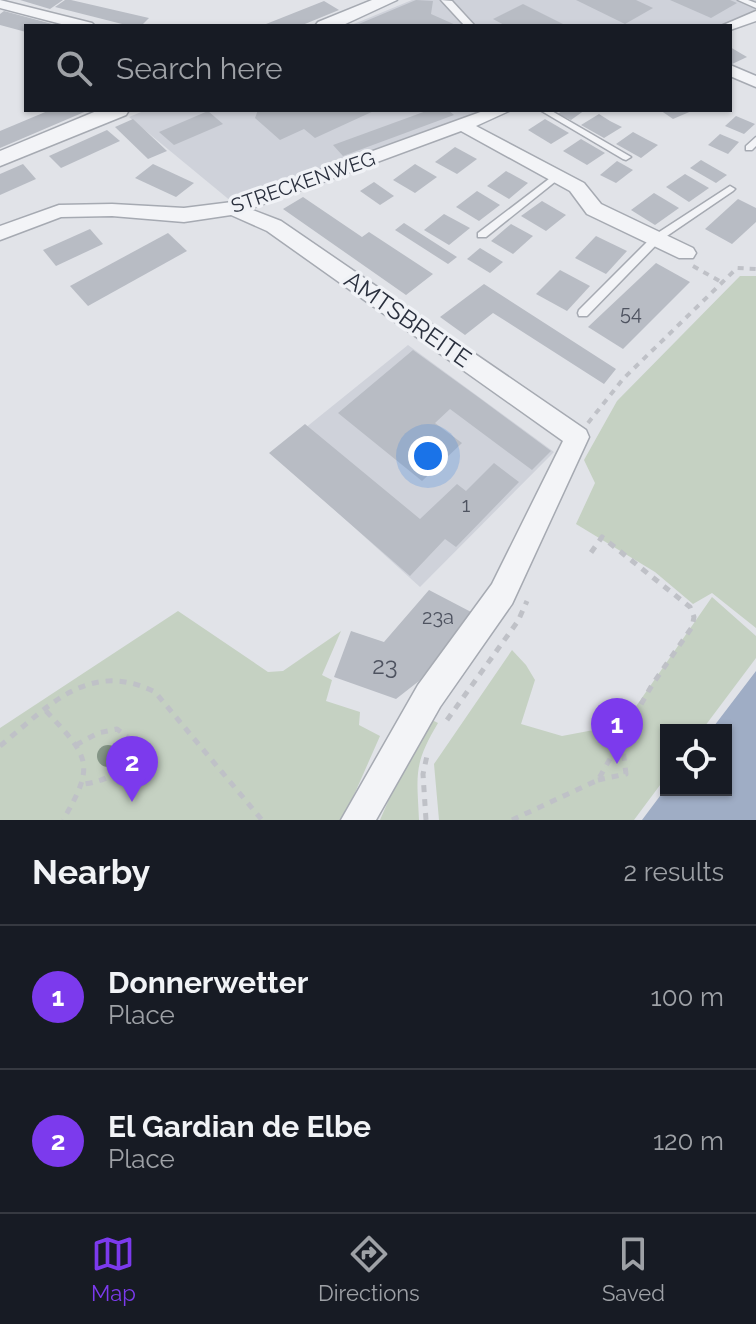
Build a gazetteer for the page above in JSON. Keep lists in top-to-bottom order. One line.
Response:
{"streets":{"street":["STRECKENWEG","AMTSBREITE"]},"crossings":[["STRECKENWEG","AMTSBREITE"]],"house_numbers":["54","1","23a","23"],"page":{"search":"Search here","pins":["1","2"],"heading":["Nearby","2 results"],"list":[{"mark":"1","name":"Donnerwetter","note":"Place","value":"100 m"},{"mark":"2","name":"El Gardian de Elbe","note":"Place","value":"120 m"}],"nav":["Map","Directions","Saved"]}}
